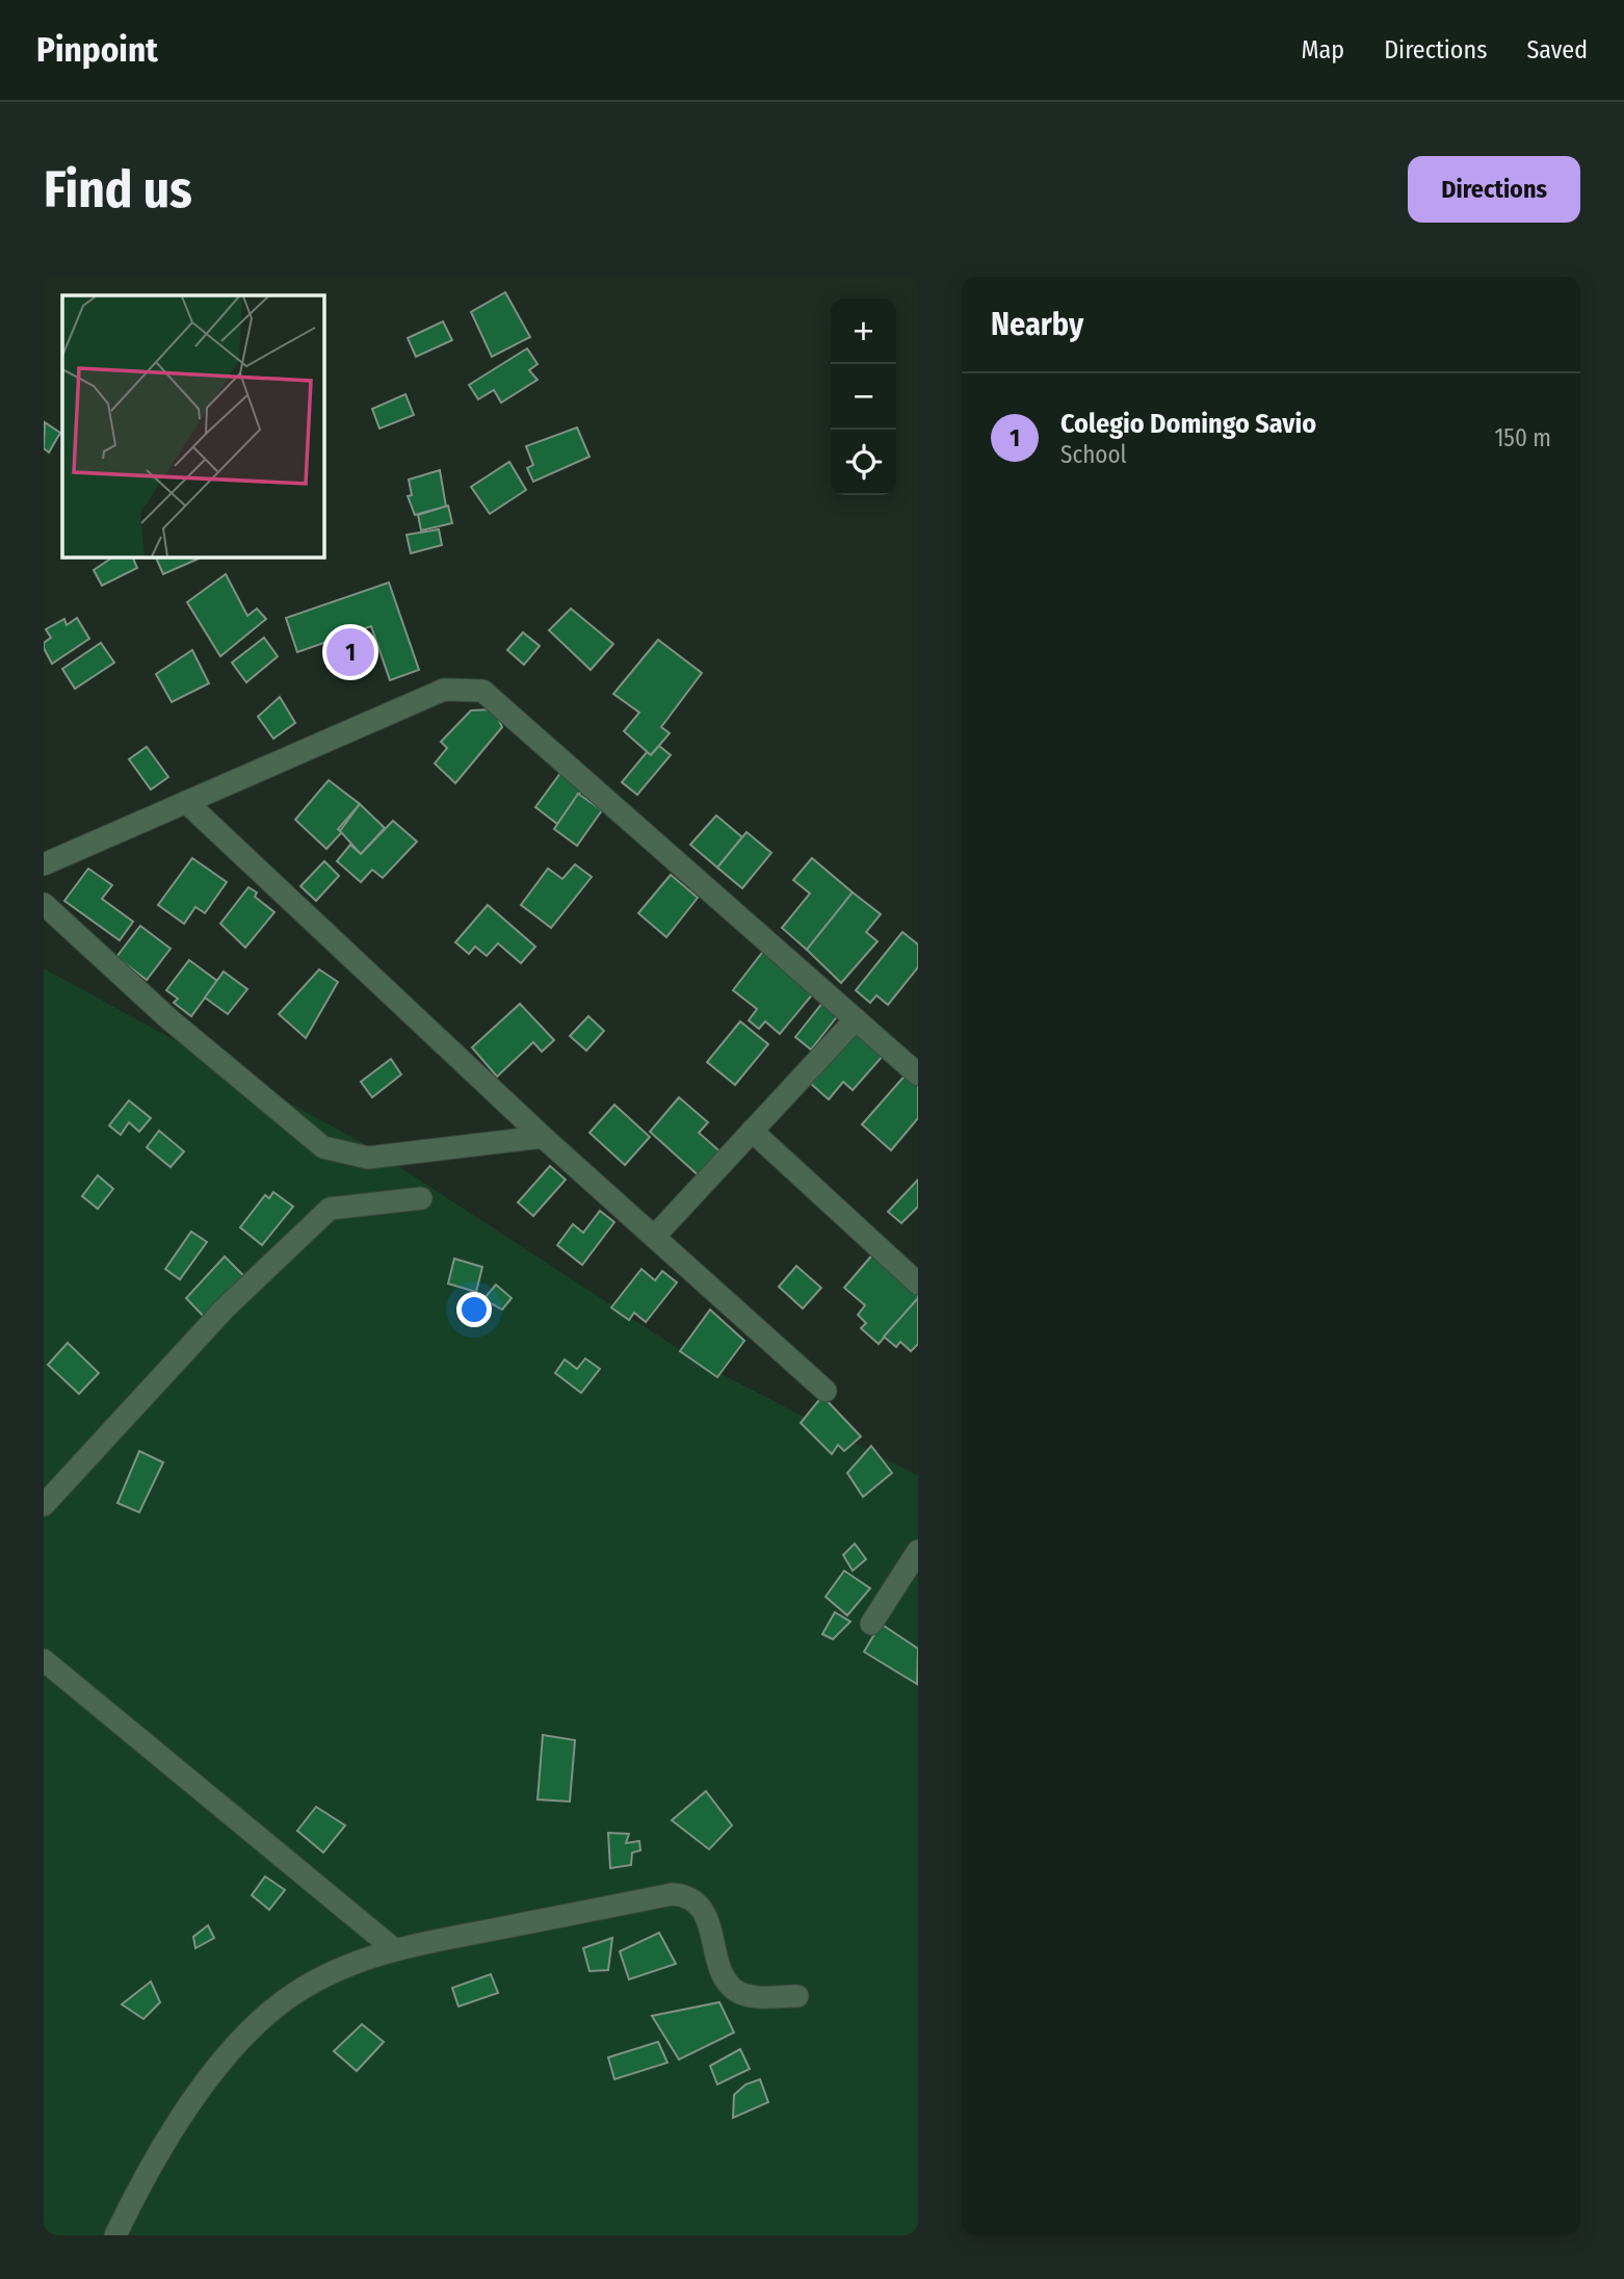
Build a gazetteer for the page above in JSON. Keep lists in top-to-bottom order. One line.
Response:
{"page":{"header":"Pinpoint","nav":["Map","Directions","Saved"],"buttons":"Directions","title":"Find us","heading":"Nearby","map_buttons":["+","−"],"list":[{"mark":"1","name":"Colegio Domingo Savio","note":"School","value":"150 m"}],"pins":"1"}}
